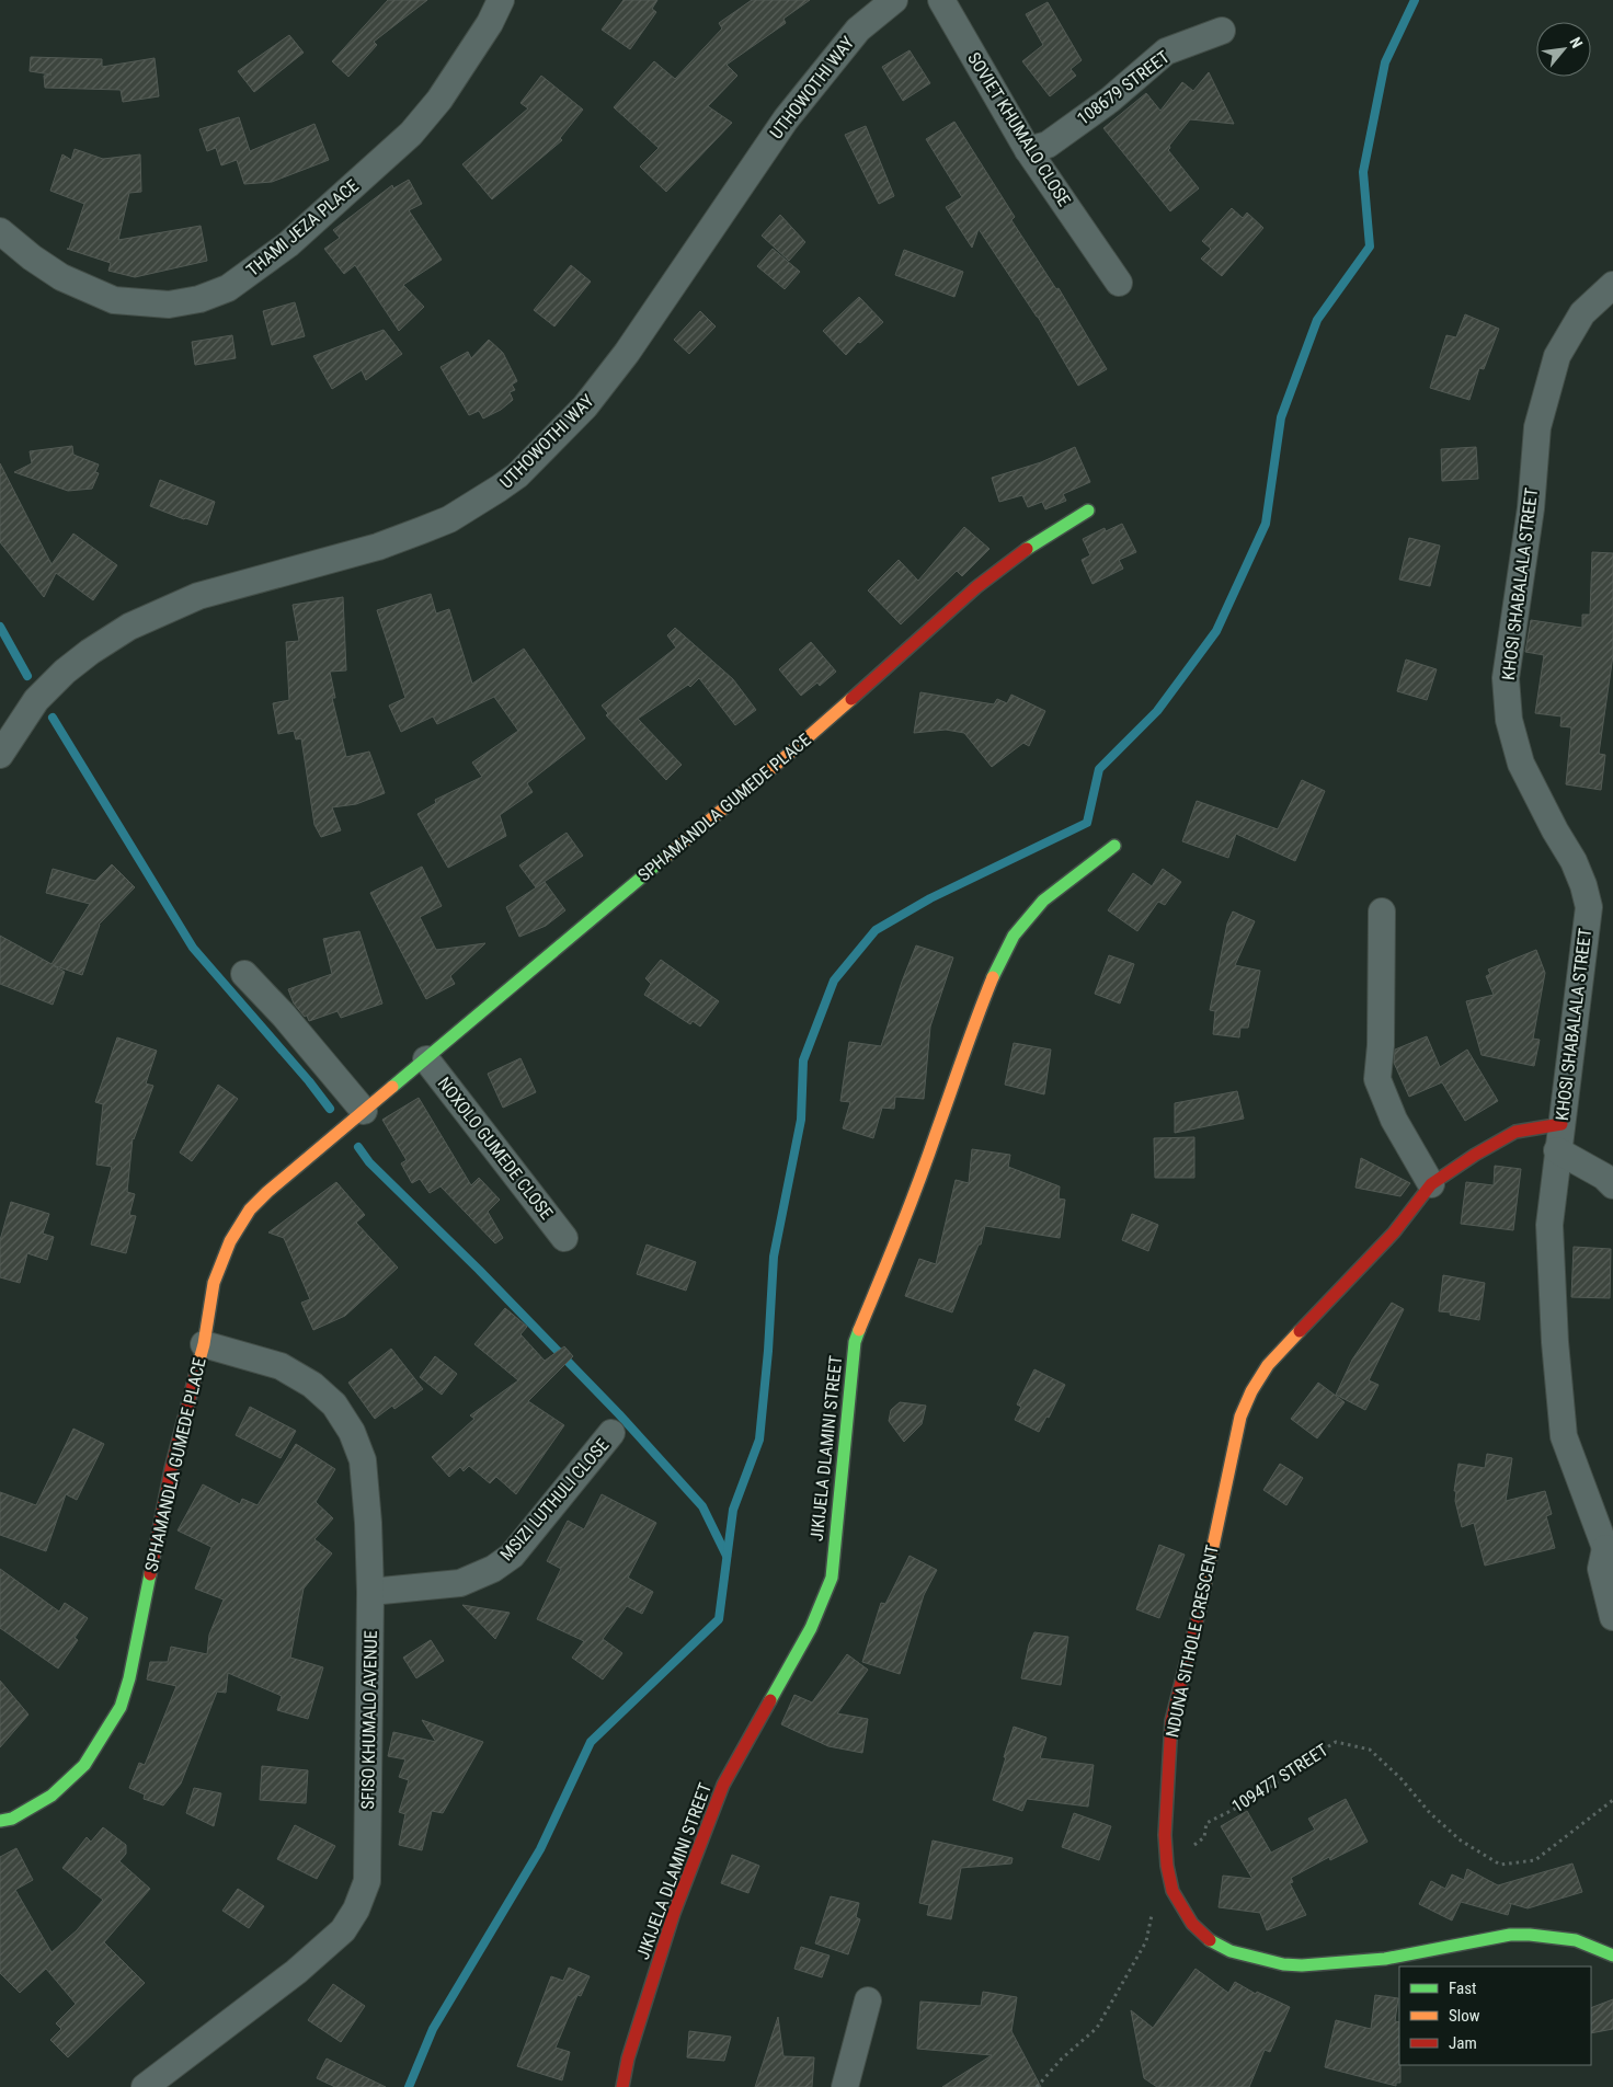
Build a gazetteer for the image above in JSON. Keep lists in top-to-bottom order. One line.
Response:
{"streets":{"street":["UTHOWOTHI WAY","108679 STREET","SOVIET KHUMALO CLOSE","THAMI JEZA PLACE","KHOSI SHABALALA STREET","SPHAMANDLA GUMEDE PLACE","NOXOLO GUMEDE CLOSE","JIKIJELA DLAMINI STREET","MSIZI LUTHULI CLOSE","NDUNA SITHOLE CRESCENT","SFISO KHUMALO AVENUE"],"path":["109477 STREET"]},"crossings":[["108679 STREET","SOVIET KHUMALO CLOSE"],["KHOSI SHABALALA STREET","NDUNA SITHOLE CRESCENT"],["SPHAMANDLA GUMEDE PLACE","NOXOLO GUMEDE CLOSE"],["SPHAMANDLA GUMEDE PLACE","SFISO KHUMALO AVENUE"],["MSIZI LUTHULI CLOSE","SFISO KHUMALO AVENUE"],["NDUNA SITHOLE CRESCENT","109477 STREET"]],"legend":["Fast","Slow","Jam"],"north":"top right"}
